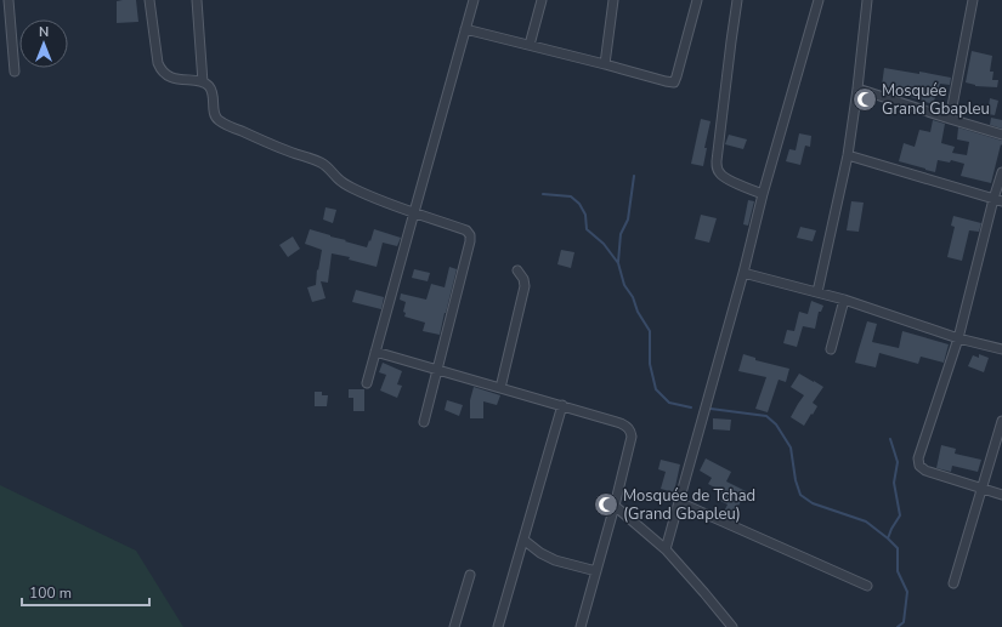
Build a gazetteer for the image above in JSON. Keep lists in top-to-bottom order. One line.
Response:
{"places":{"mosque":["Mosquée Grand Gbapleu","Mosquée de Tchad (Grand Gbapleu)"]},"scale_bar":"100 m","north":"top"}
